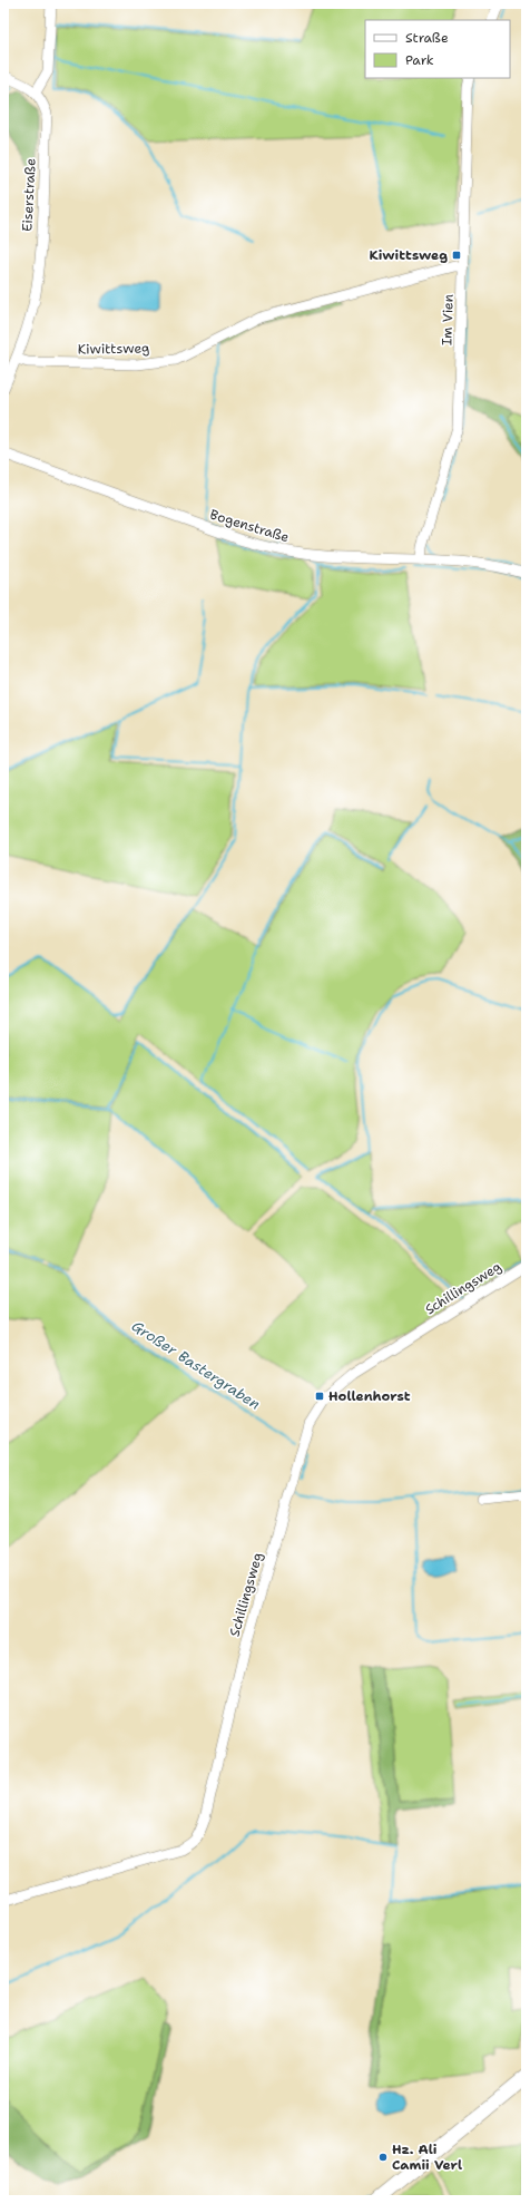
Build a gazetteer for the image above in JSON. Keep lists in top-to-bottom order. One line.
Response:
{"streets":{"street":["Eiserstraße","Im Vien","Kiwittsweg","Bogenstraße","Schillingsweg"]},"crossings":[["Eiserstraße","Kiwittsweg"],["Im Vien","Kiwittsweg"],["Im Vien","Bogenstraße"]],"water":["Großer Bastergraben"],"places":{"transit":["Kiwittsweg","Hollenhorst"],"other":["Hz. Ali Camii Verl"]},"legend":["Straße","Park"]}
